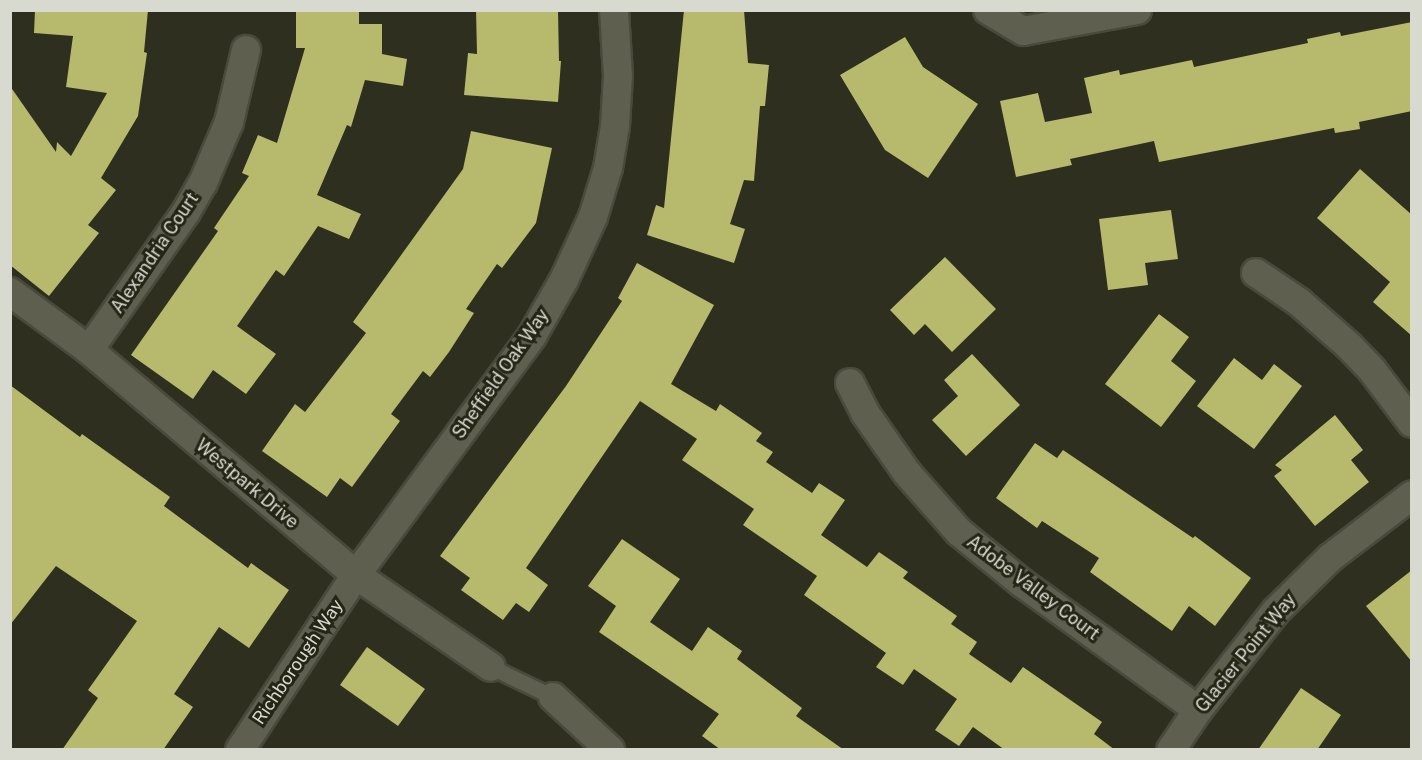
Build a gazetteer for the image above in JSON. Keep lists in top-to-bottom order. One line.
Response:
{"streets":{"street":["Alexandria Court","Sheffield Oak Way","Westpark Drive","Adobe Valley Court","Glacier Point Way","Richborough Way"]},"crossings":[["Alexandria Court","Westpark Drive"],["Sheffield Oak Way","Westpark Drive"],["Sheffield Oak Way","Richborough Way"],["Westpark Drive","Richborough Way"],["Adobe Valley Court","Glacier Point Way"]]}
